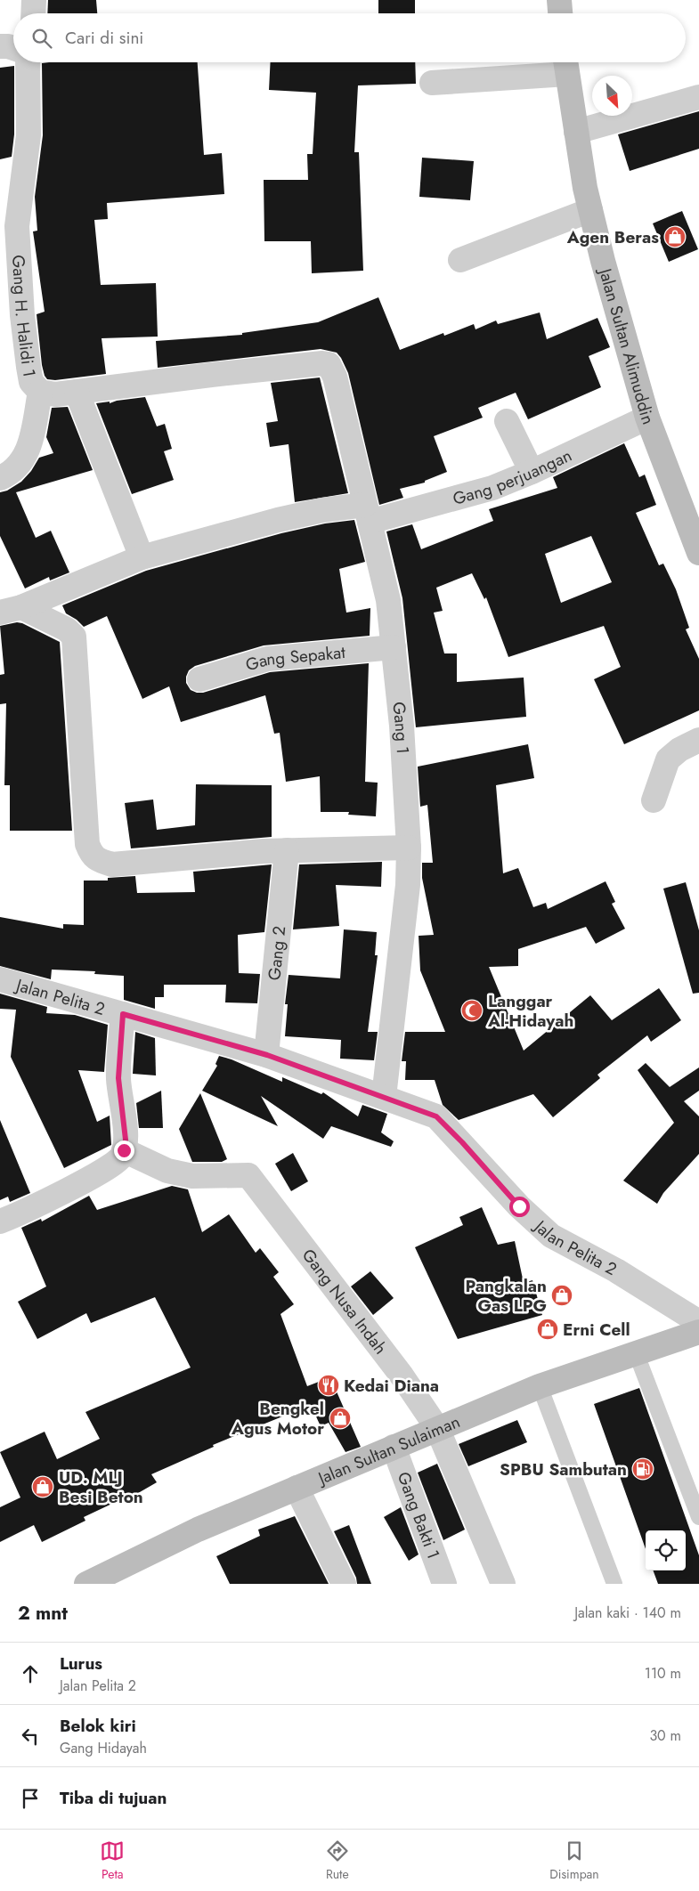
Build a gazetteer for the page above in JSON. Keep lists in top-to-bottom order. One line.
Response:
{"streets":{"main road":["Jalan Sultan Alimuddin","Jalan Sultan Sulaiman"],"street":["Gang H. Halidi 1","Gang perjuangan","Gang Sepakat","Gang 1","Gang 2","Jalan Pelita 2","Gang Nusa Indah","Gang Bakti 1"]},"crossings":[["Gang H. Halidi 1","Gang 1"],["Jalan Sultan Alimuddin","Gang perjuangan"],["Gang perjuangan","Gang 1"],["Gang Sepakat","Gang 1"],["Gang 1","Jalan Pelita 2"],["Gang 2","Jalan Pelita 2"],["Gang Nusa Indah","Jalan Sultan Sulaiman"],["Jalan Sultan Sulaiman","Gang Bakti 1"]],"places":{"shop":["Agen Beras","Pangkalan Gas LPG","Erni Cell","Bengkel Agus Motor","UD. MLJ Besi Beton"],"mosque":["Langgar Al-Hidayah"],"restaurant":["Kedai Diana"],"fuel station":["SPBU Sambutan"]},"north":"bottom right","page":{"search":"Cari di sini","heading":["2 mnt","Jalan kaki · 140 m"],"list":[["Lurus","Jalan Pelita 2","110 m"],["Belok kiri","Gang Hidayah","30 m"],"Tiba di tujuan"],"nav":["Peta","Rute","Disimpan"]}}
